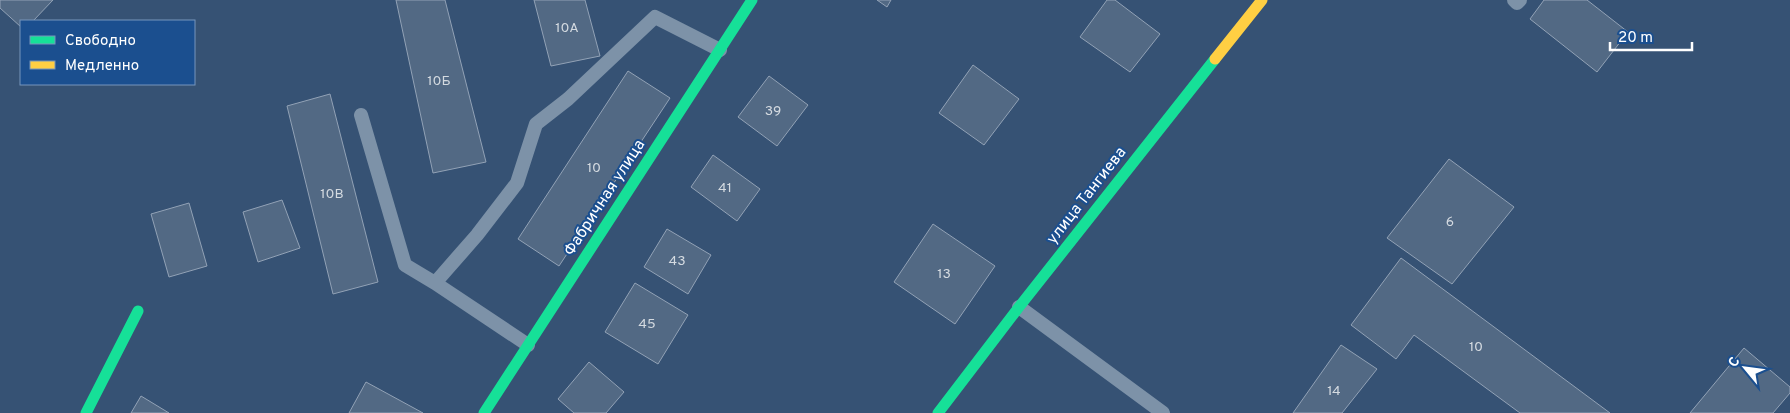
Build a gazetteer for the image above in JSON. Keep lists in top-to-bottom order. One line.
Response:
{"streets":{"street":["улица Тангиева","Фабричная улица"]},"house_numbers":["10А","10Б","39","10","41","10В","6","43","13","45","10","14"],"legend":["Свободно","Медленно"],"scale_bar":"20 m","north":"top left"}
